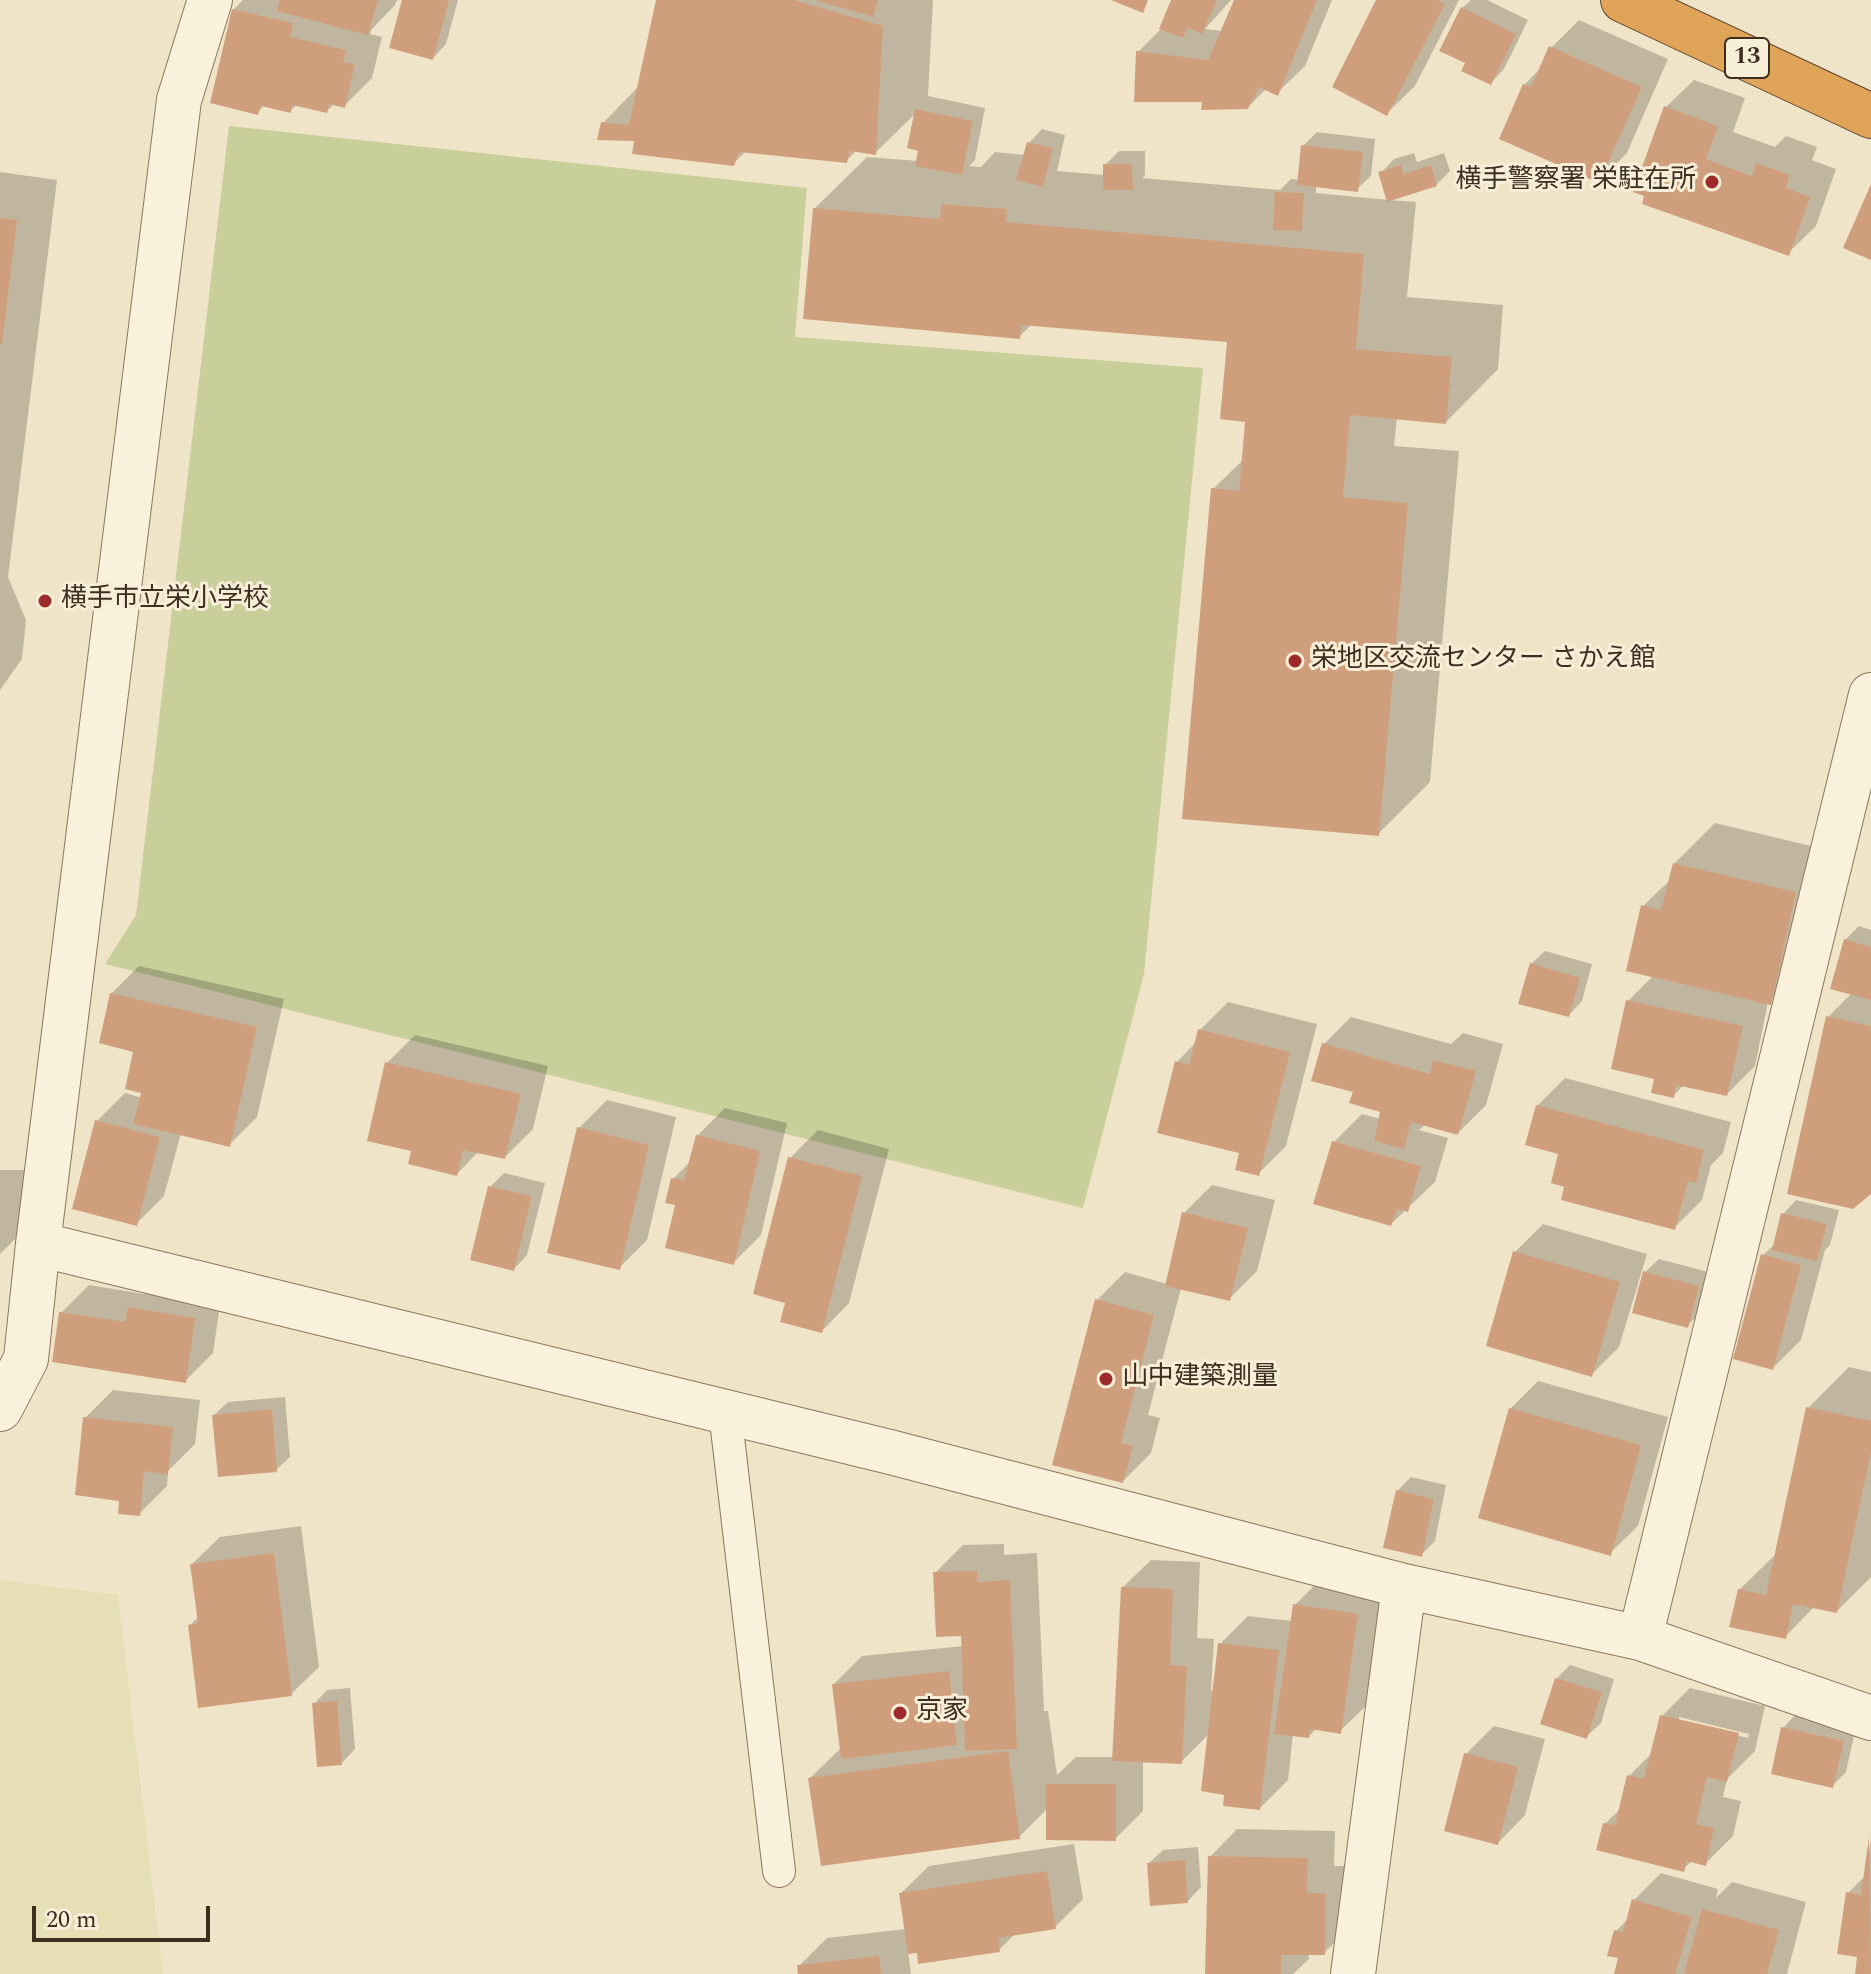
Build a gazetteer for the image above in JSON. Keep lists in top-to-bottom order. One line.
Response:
{"streets":{"highway":["13"]},"places":["横手警察署 栄駐在所","横手市立栄小学校","栄地区交流センター さかえ館","山中建築測量","京家"],"scale_bar":"20 m"}
